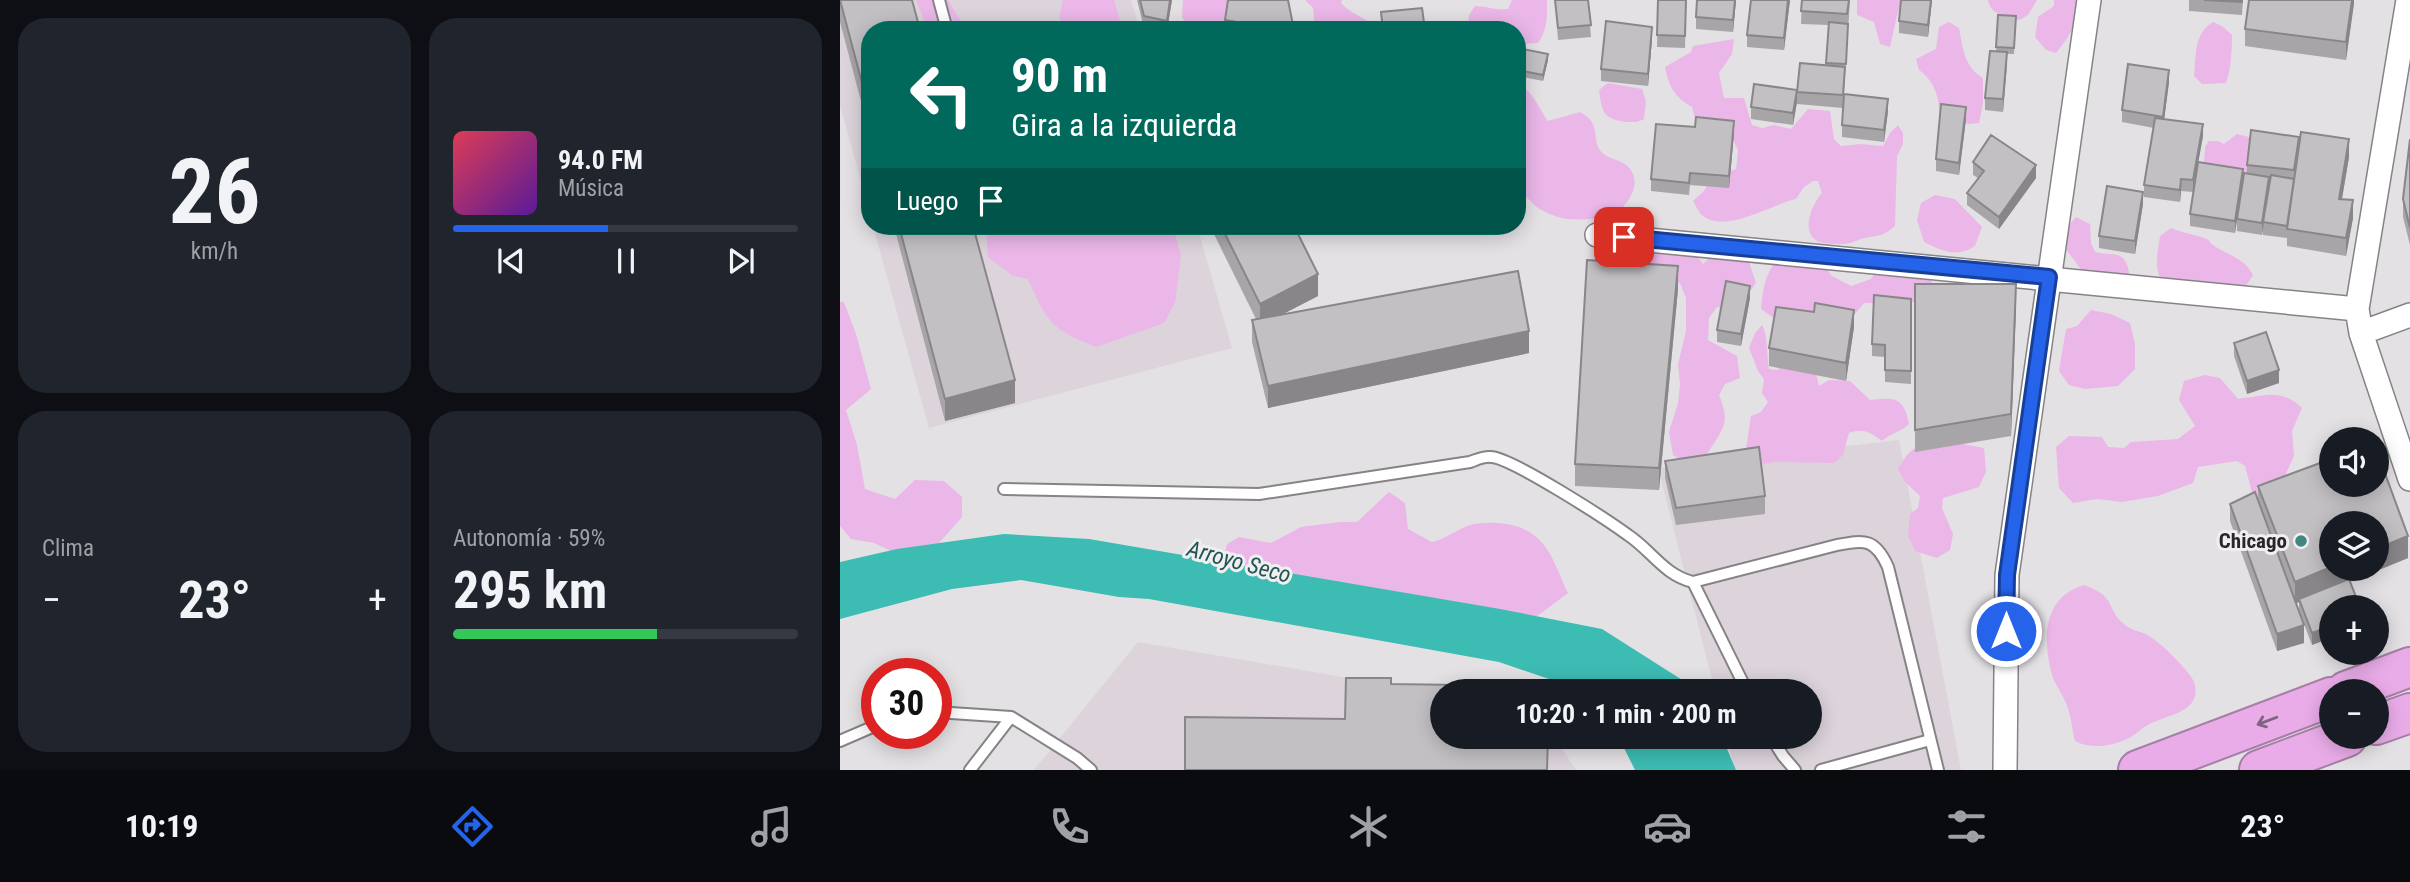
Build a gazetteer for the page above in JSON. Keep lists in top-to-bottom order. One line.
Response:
{"water":["Arroyo Seco"],"places":["Chicago"],"page":{"tile":[["26","km/h"],"Clima",["Autonomía · 59%","295 km"]],"turn":["90 m","Gira a la izquierda"],"song":["94.0 FM","Música"],"then":"Luego","map_buttons":["+","−"],"heat":["−","23°","+"],"limit":"30","trip":"10:20 · 1 min · 200 m","tabs":["10:19","23°"]}}
